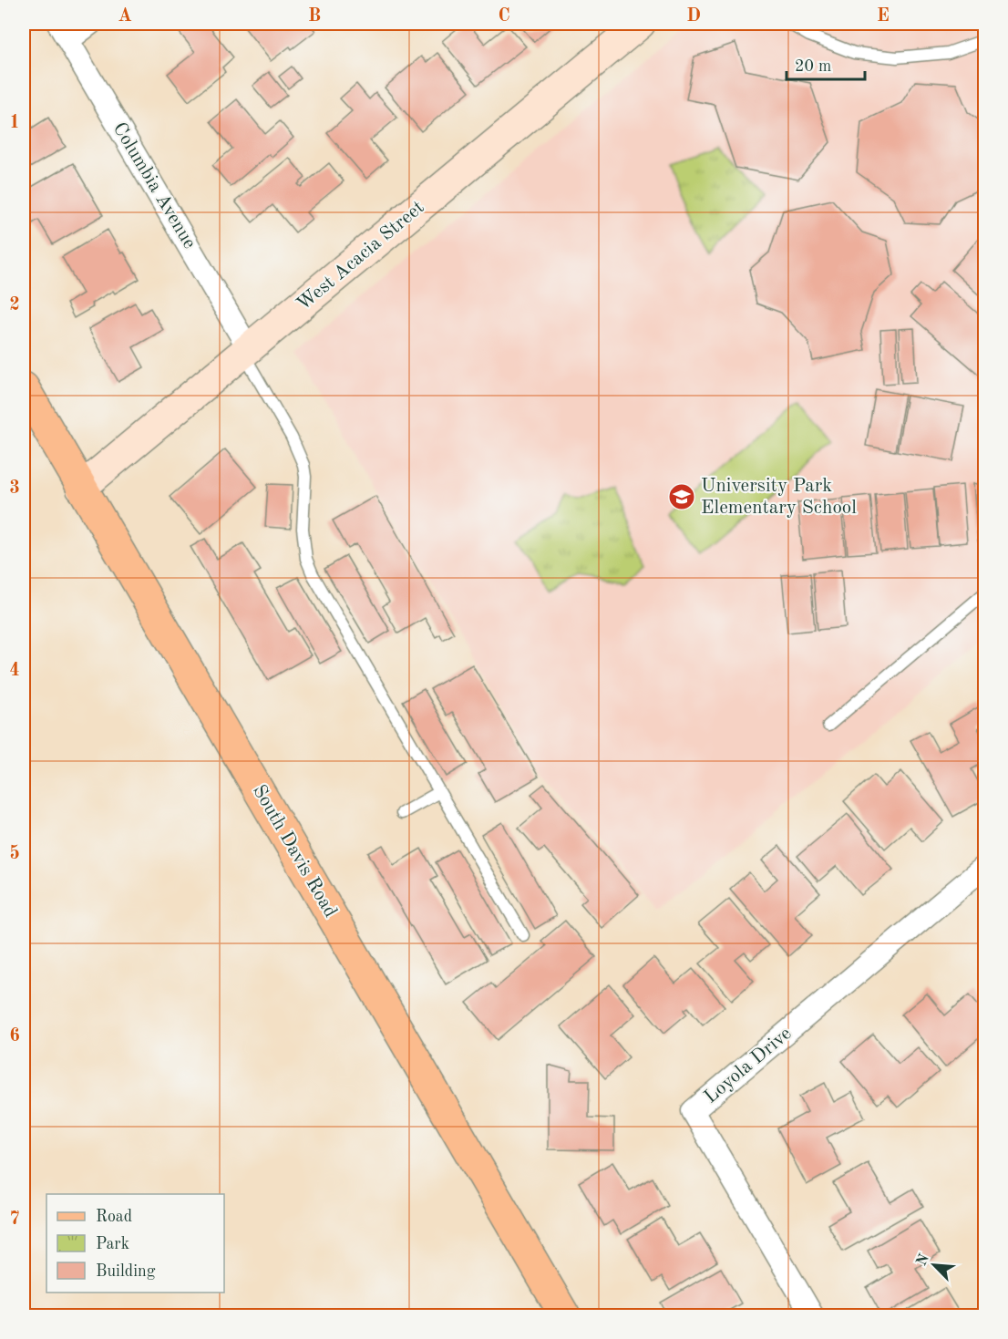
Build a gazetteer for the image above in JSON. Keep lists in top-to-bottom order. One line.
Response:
{"streets":{"main road":["South Davis Road"],"street":["Columbia Avenue","West Acacia Street","Loyola Drive"]},"crossings":[["Columbia Avenue","West Acacia Street"],["West Acacia Street","South Davis Road"]],"places":{"school or university":["University Park Elementary School"]},"legend":["Road","Park","Building"],"scale_bar":"20 m","north":"top left","grid":{"columns":["A","B","C","D","E"],"rows":["1","2","3","4","5","6","7"]}}
